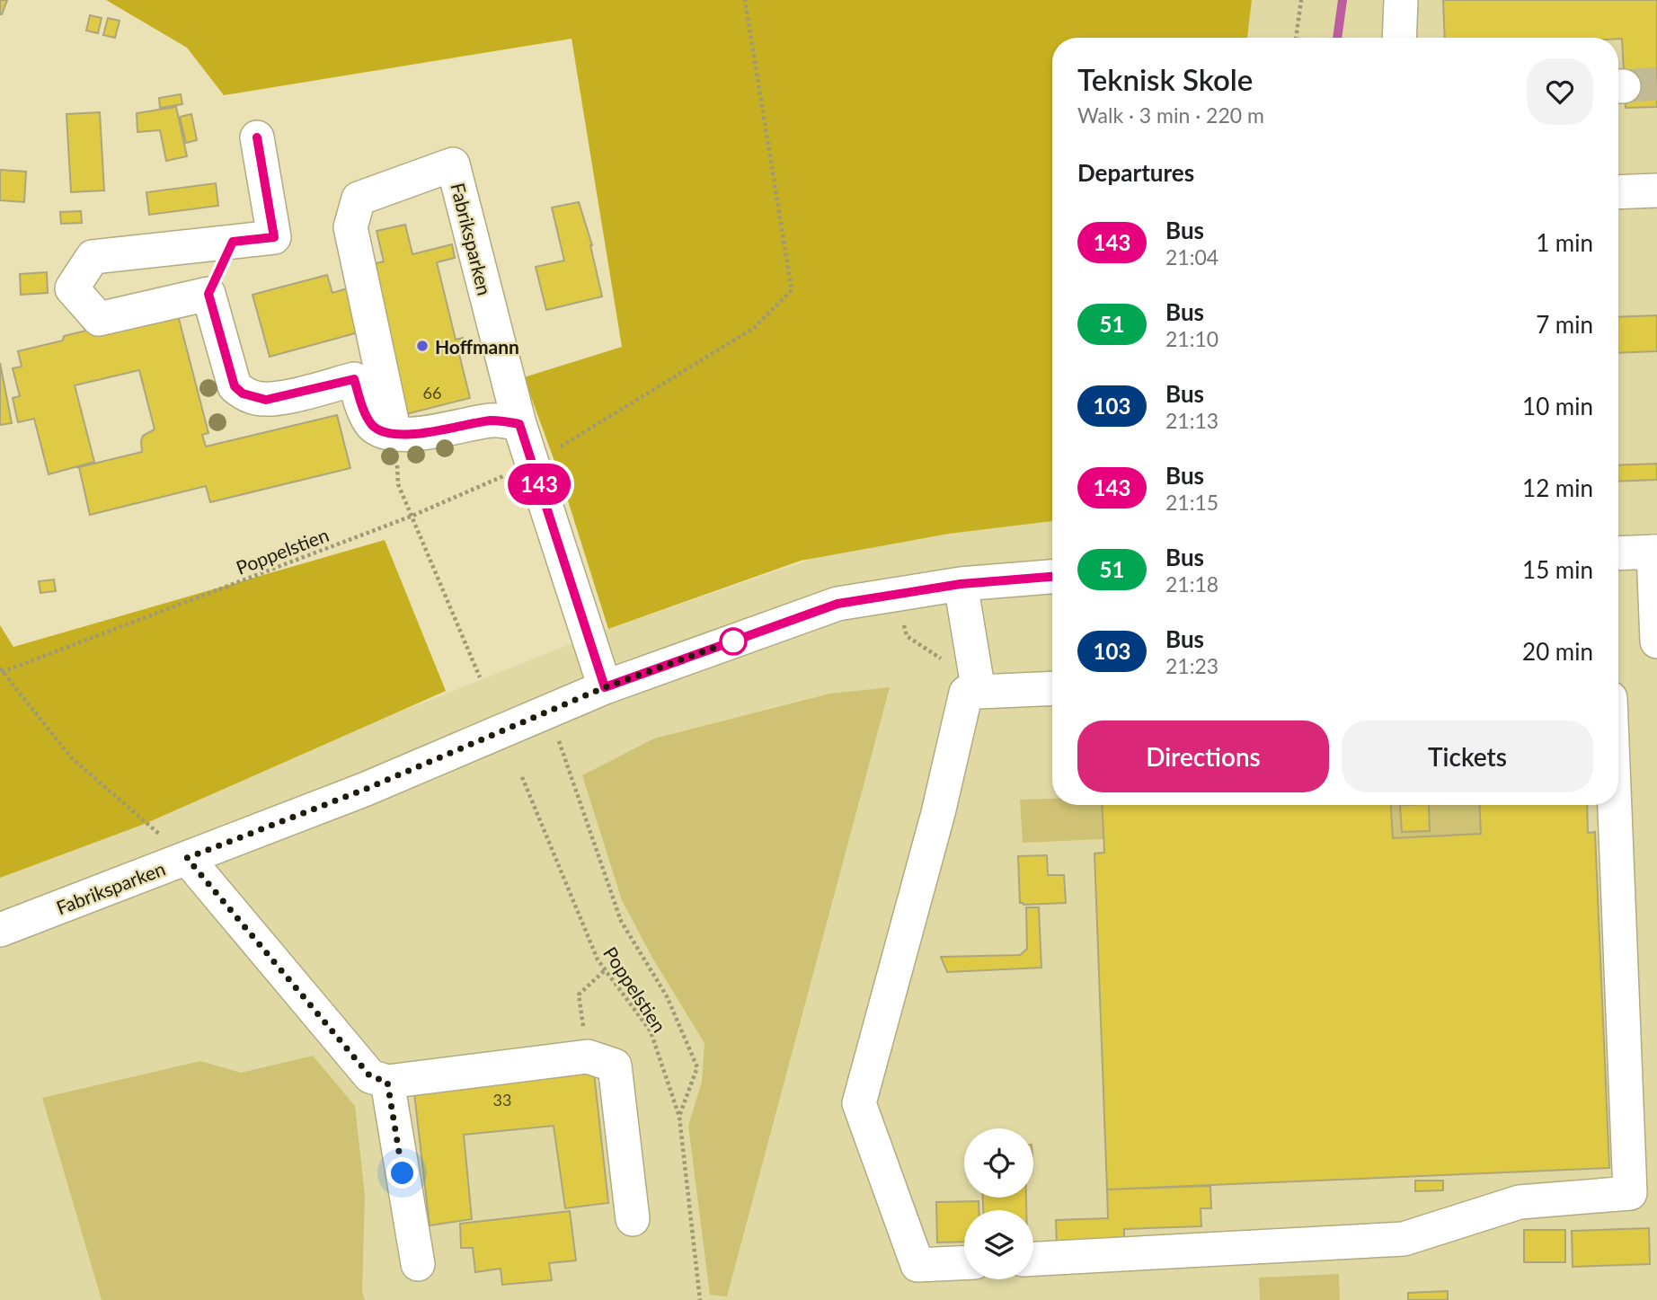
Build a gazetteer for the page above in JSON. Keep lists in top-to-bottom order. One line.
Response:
{"streets":{"street":["Fabriksparken"],"path":["Poppelstien"]},"crossings":[["Fabriksparken","Poppelstien"]],"places":["Hoffmann"],"lines":["bus line 143"],"house_numbers":["66","33"],"page":{"on_map":"143","heading":[["Teknisk Skole","Walk · 3 min · 220 m"],"Departures"],"list":[{"mark":"143","name":"Bus","note":"21:04","value":"1 min"},{"mark":"51","name":"Bus","note":"21:10","value":"7 min"},{"mark":"103","name":"Bus","note":"21:13","value":"10 min"},{"mark":"143","name":"Bus","note":"21:15","value":"12 min"},{"mark":"51","name":"Bus","note":"21:18","value":"15 min"},{"mark":"103","name":"Bus","note":"21:23","value":"20 min"}],"buttons":["Directions","Tickets"]}}
